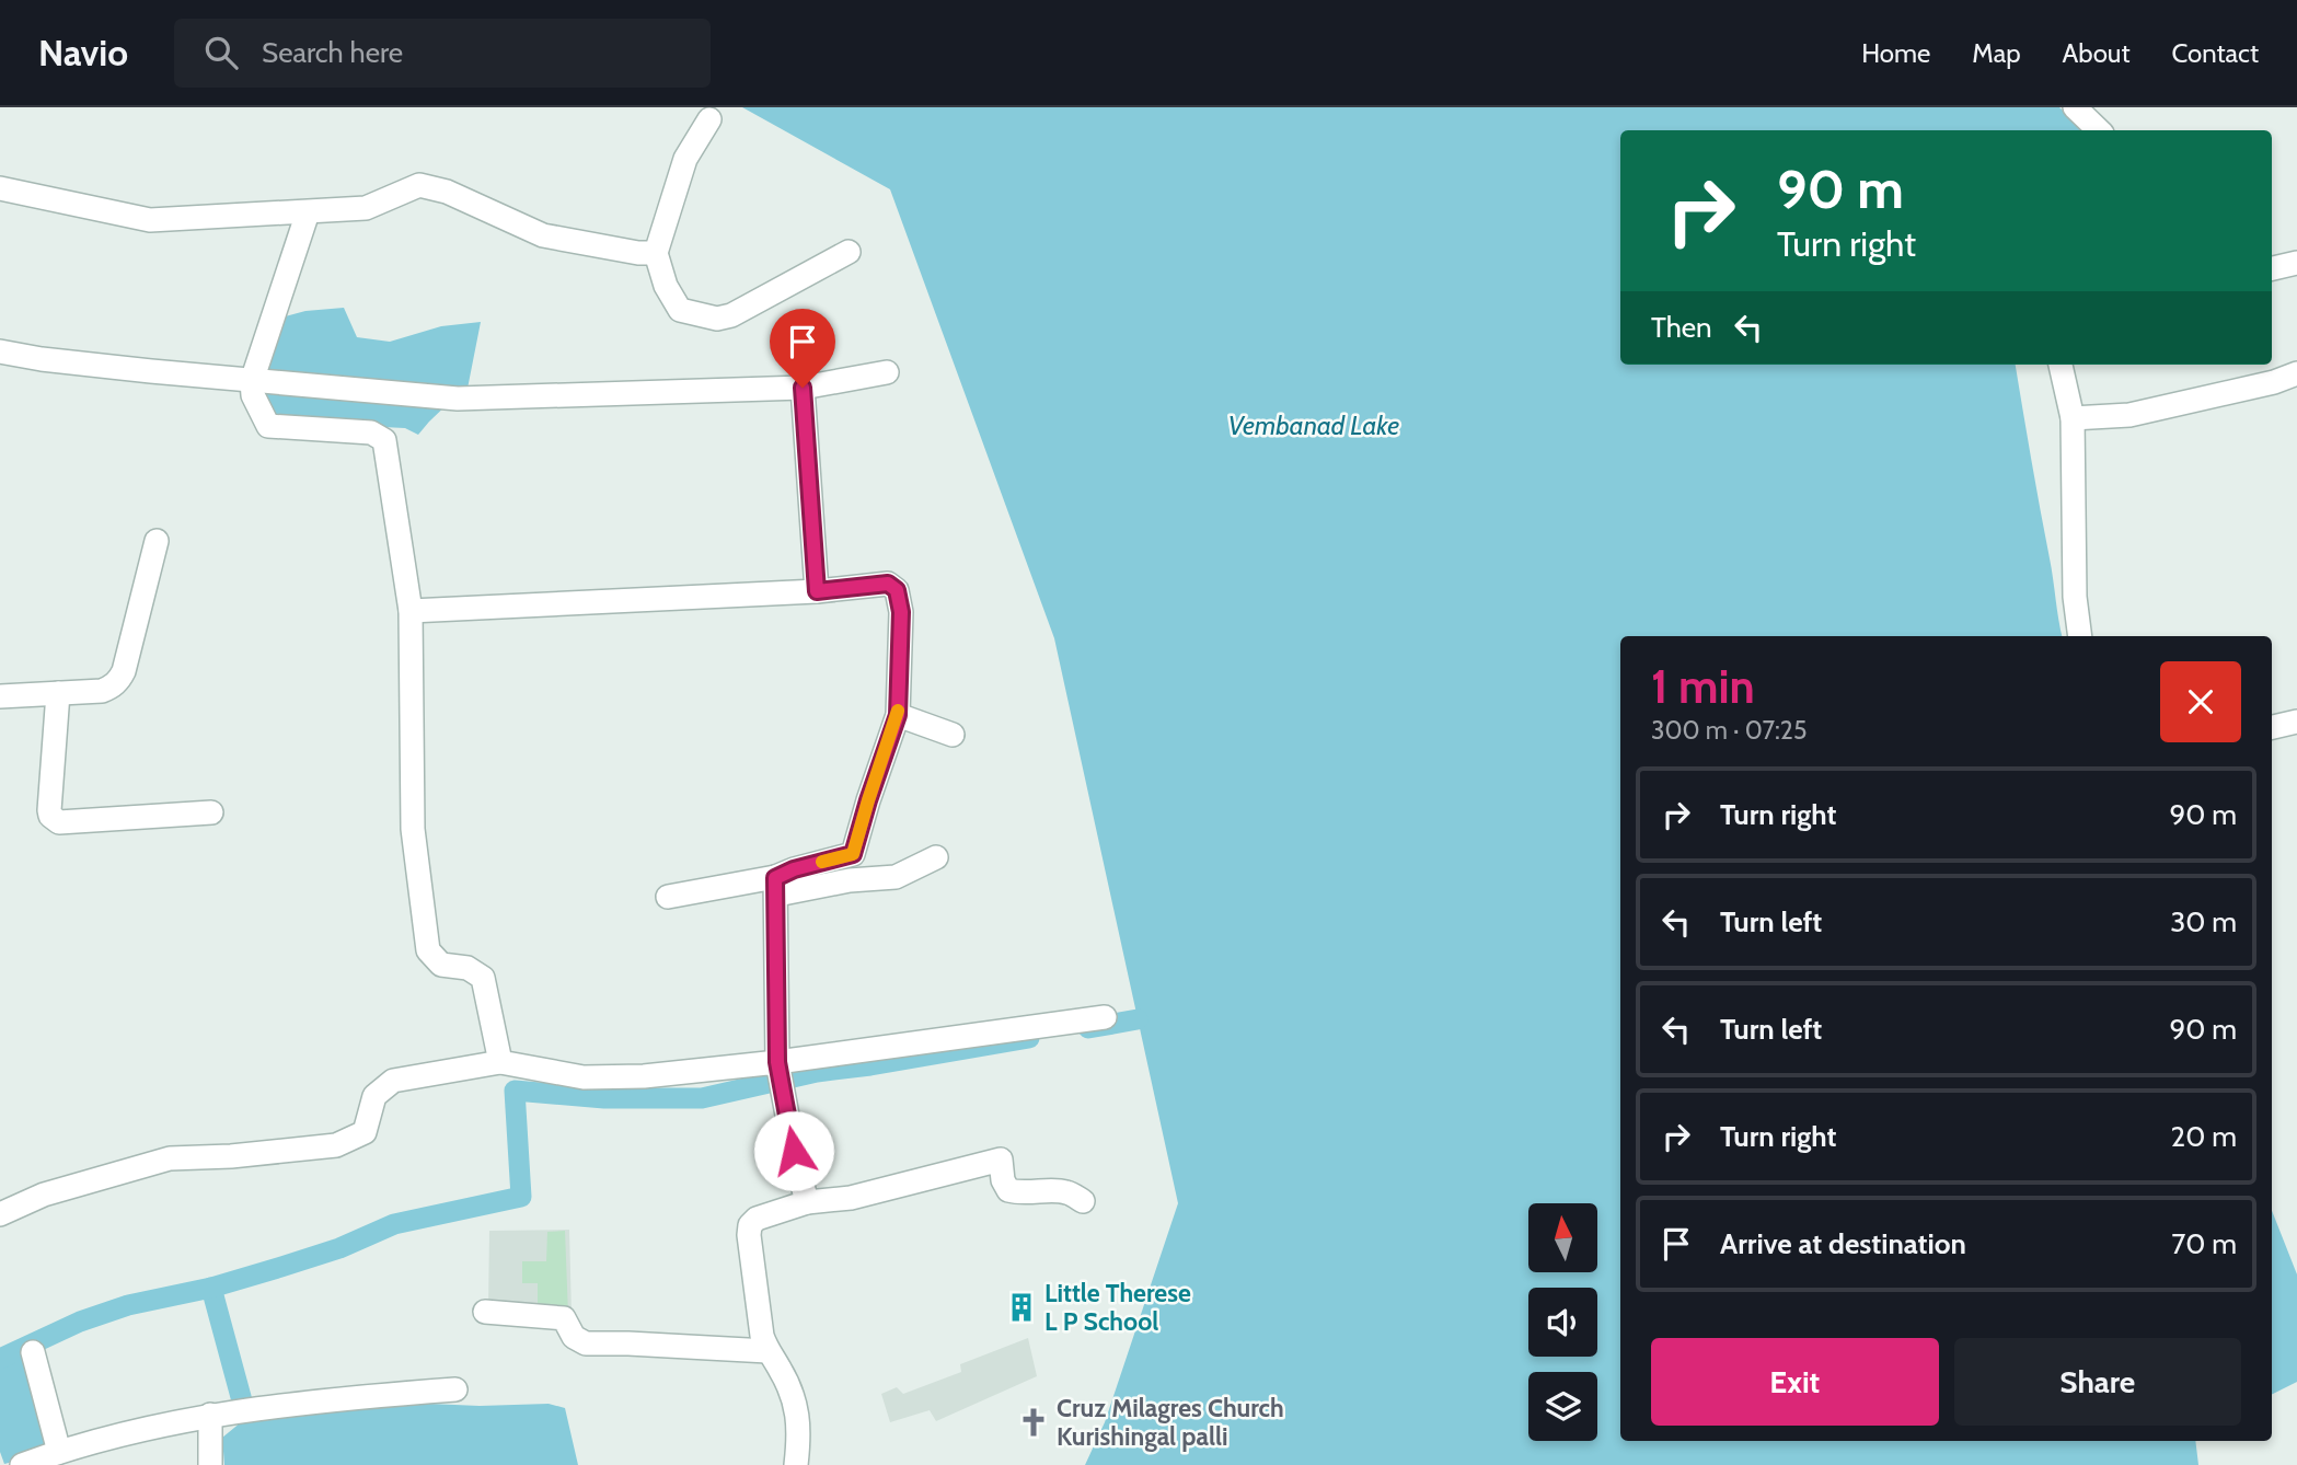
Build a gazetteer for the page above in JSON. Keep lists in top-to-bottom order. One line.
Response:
{"water":["Vembanad Lake"],"places":{"building":["Little Therese L P School"],"church":["Cruz Milagres Church Kurishingal palli"]},"north":"top","page":{"header":"Navio","search":"Search here","nav":["Home","Map","About","Contact"],"turn":["90 m","Turn right"],"then":"Then","heading":["1 min","300 m · 07:25"],"list":[{"name":"Turn right","value":"90 m"},{"name":"Turn left","value":"30 m"},{"name":"Turn left","value":"90 m"},{"name":"Turn right","value":"20 m"},{"name":"Arrive at destination","value":"70 m"}],"buttons":["Exit","Share"]}}
